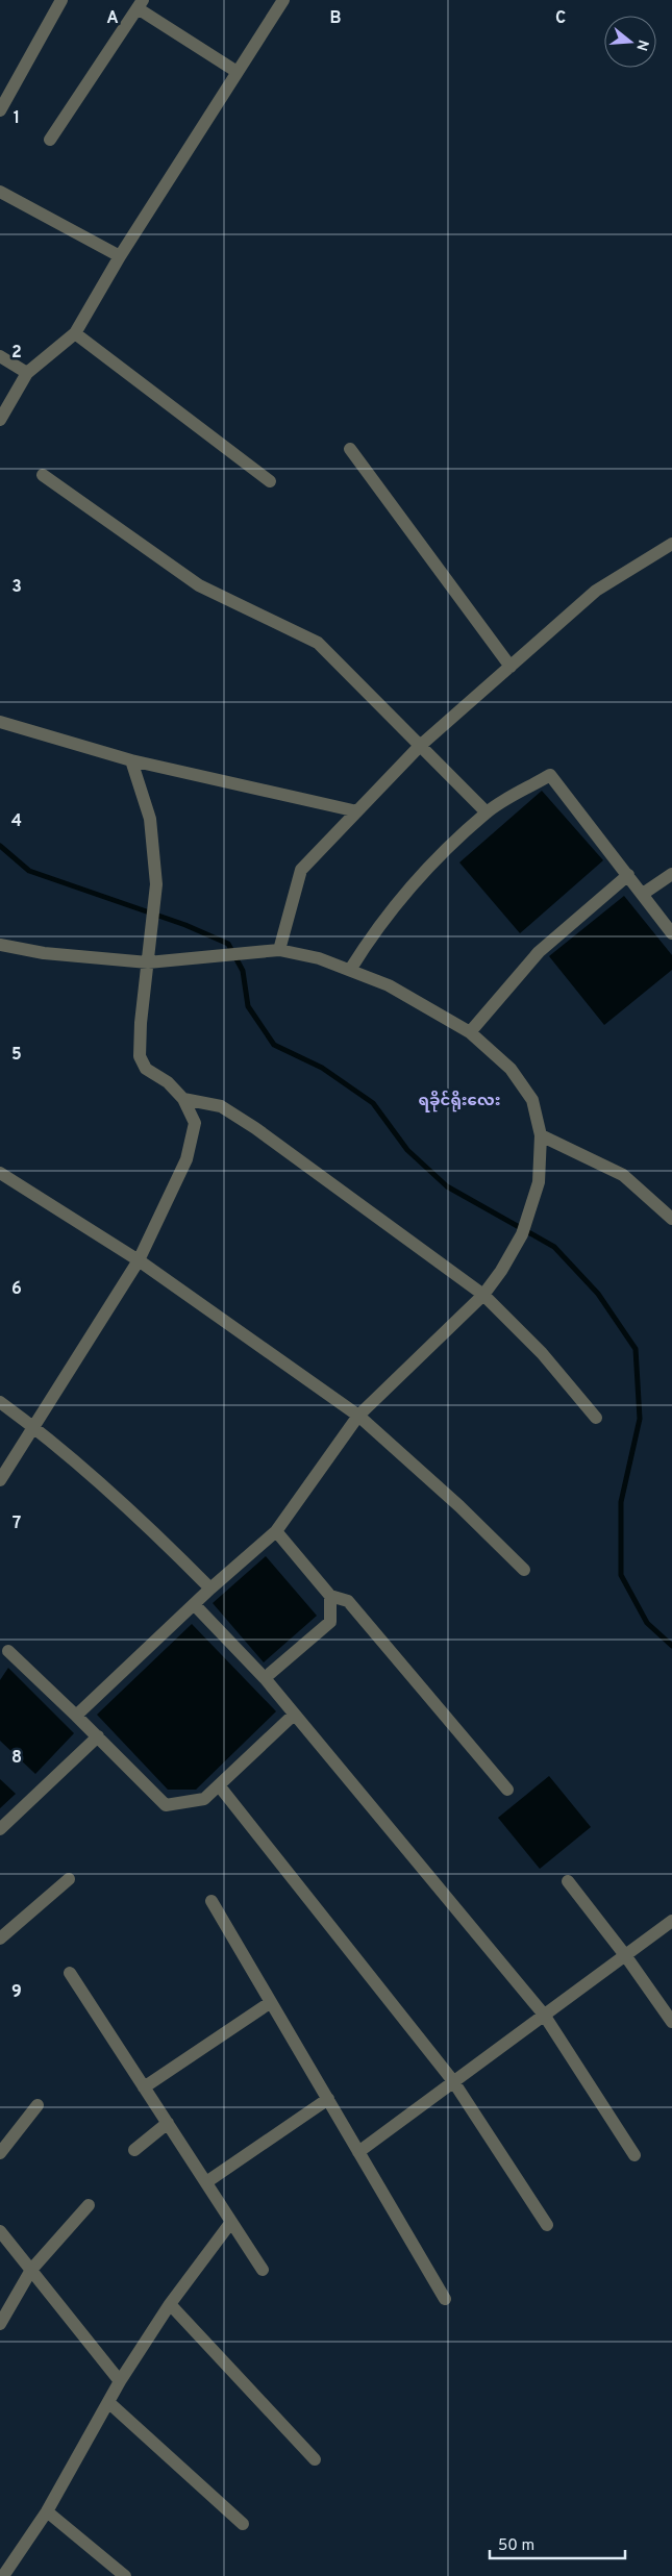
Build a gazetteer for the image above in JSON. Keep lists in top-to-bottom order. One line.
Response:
{"districts":["ရခိုင်ရိုးလေး"],"scale_bar":"50 m","north":"right","grid":{"columns":["A","B","C"],"rows":["1","2","3","4","5","6","7","8","9"]}}
